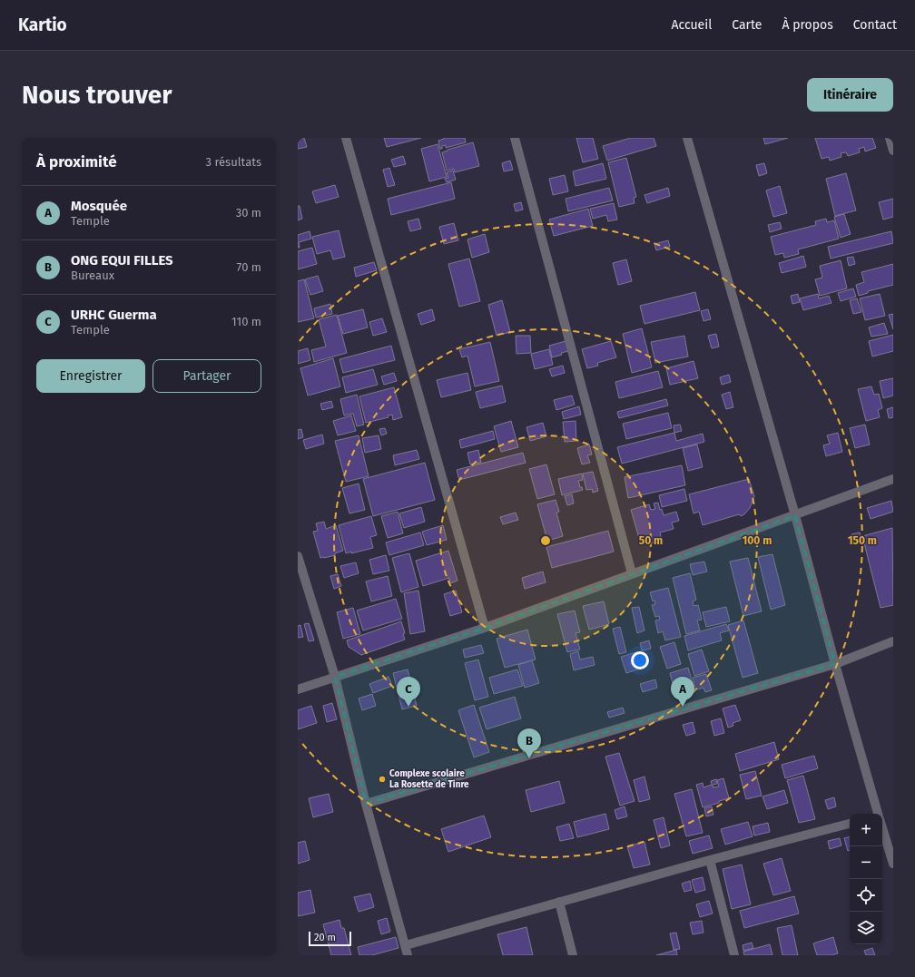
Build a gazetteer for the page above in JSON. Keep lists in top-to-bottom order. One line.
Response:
{"places":["Complexe scolaire La Rosette de Tinre"],"scale_bar":"20 m","page":{"header":"Kartio","nav":["Accueil","Carte","À propos","Contact"],"buttons":["Itinéraire",["Enregistrer","Partager"]],"title":"Nous trouver","heading":["À proximité","3 résultats"],"list":[{"mark":"A","name":"Mosquée","note":"Temple","value":"30 m"},{"mark":"B","name":"ONG EQUI FILLES","note":"Bureaux","value":"70 m"},{"mark":"C","name":"URHC Guerma","note":"Temple","value":"110 m"}],"pins":["A","C","B"],"map_buttons":["+","−"],"scale":"20 m"},"rings":["50 m","100 m","150 m"]}
